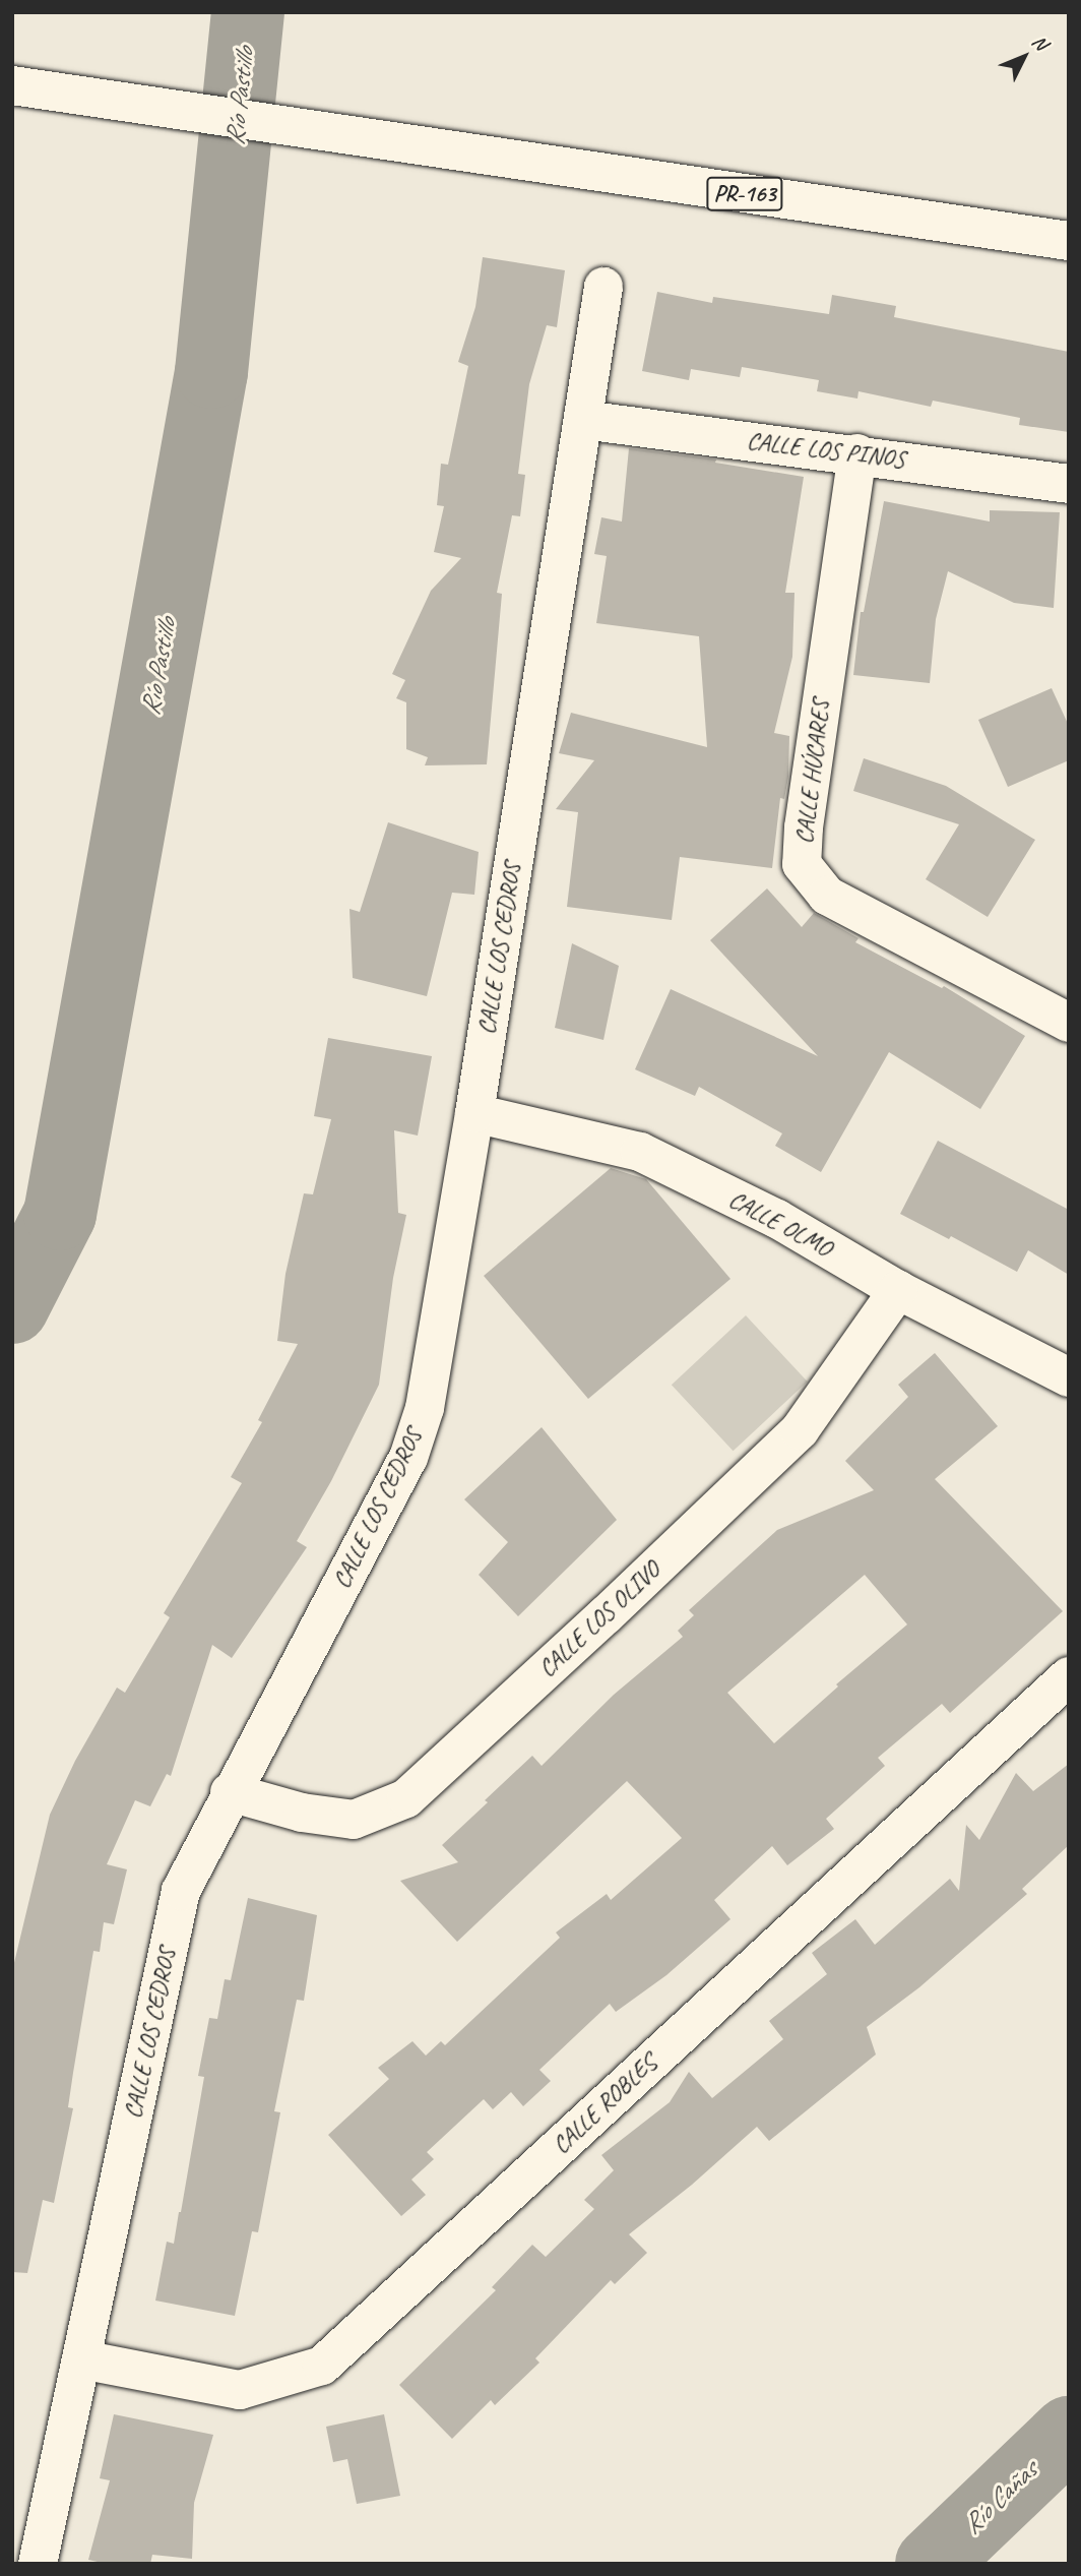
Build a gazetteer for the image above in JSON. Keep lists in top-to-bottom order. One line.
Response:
{"streets":{"main road":["PR-163","CALLE LOS PINOS","CALLE HÚCARES","CALLE LOS CEDROS","CALLE OLMO","CALLE LOS OLIVO","CALLE ROBLES"]},"crossings":[["CALLE LOS PINOS","CALLE HÚCARES"],["CALLE LOS PINOS","CALLE LOS CEDROS"],["CALLE LOS CEDROS","CALLE OLMO"],["CALLE LOS CEDROS","CALLE LOS OLIVO"],["CALLE LOS CEDROS","CALLE ROBLES"],["CALLE OLMO","CALLE LOS OLIVO"]],"water":["Río Pastillo","Río Cañas"],"north":"top right"}
